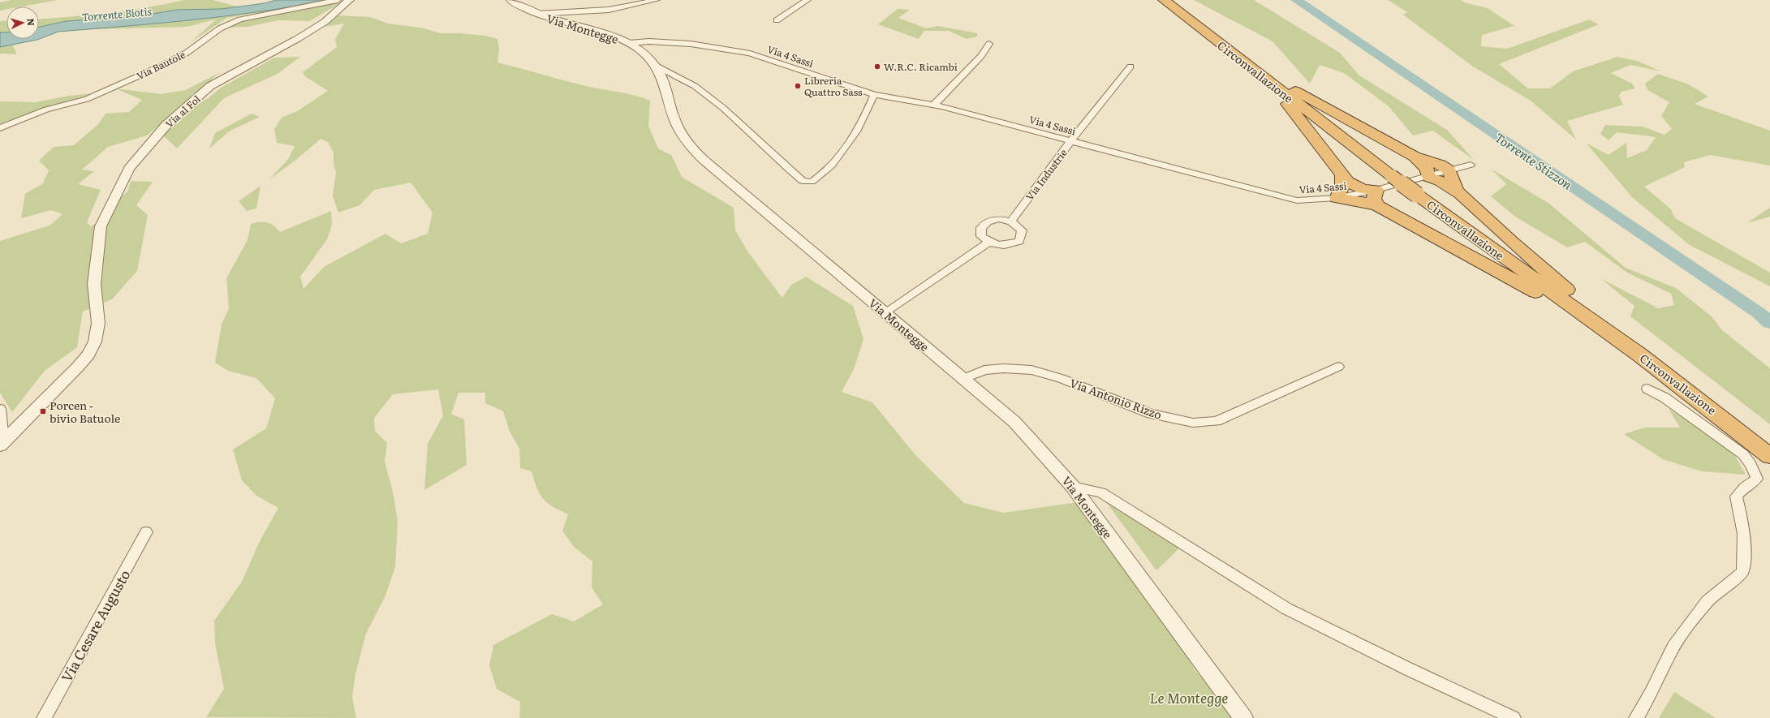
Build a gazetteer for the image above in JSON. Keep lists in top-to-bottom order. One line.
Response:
{"streets":{"highway":["Circonvallazione"],"street":["Via Montegge","Via 4 Sassi","Via Bautole","Via al Fol","Via Industrie","Via Antonio Rizzo","Via Cesare Augusto"]},"crossings":[["Via Montegge","Via 4 Sassi"],["Via Montegge","Via Antonio Rizzo"],["Via 4 Sassi","Via Industrie"]],"water":["Torrente Biotis","Torrente Stizzon"],"parks":["Le Montegge"],"places":{"other":["W.R.C. Ricambi","Libreria Quattro Sass"],"transit":["Porcen - bivio Batuole"]},"north":"right"}
